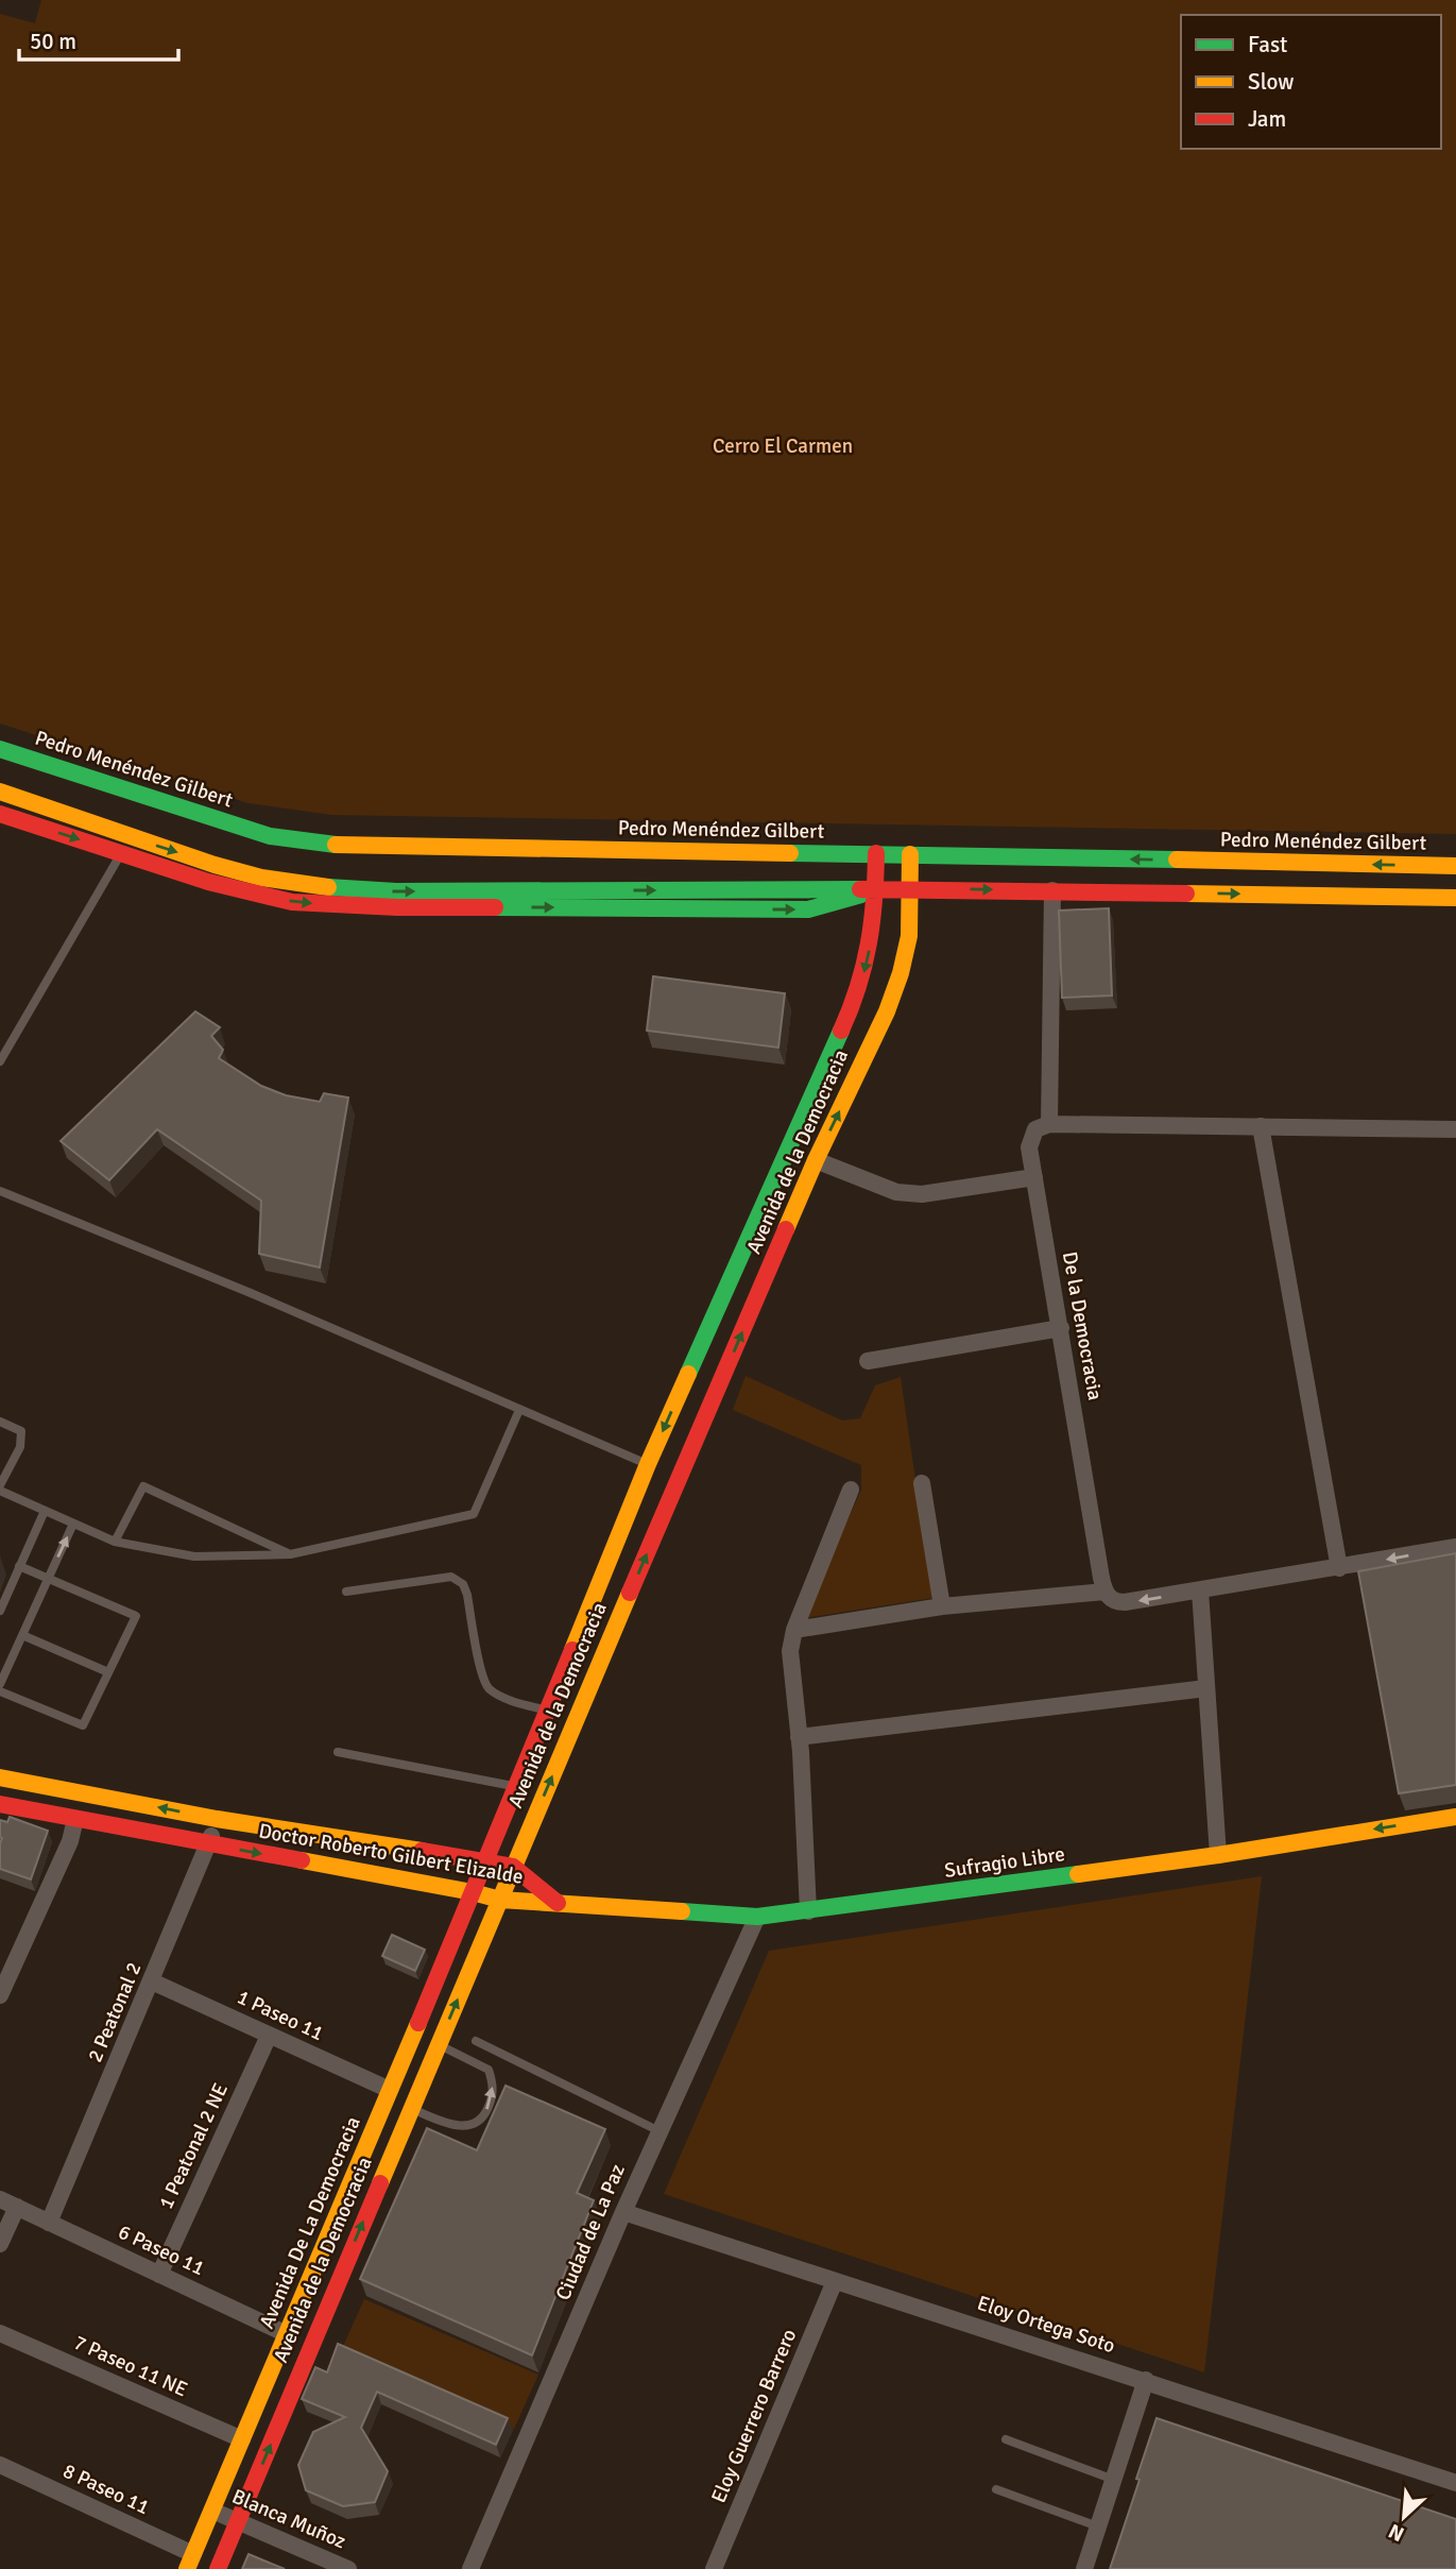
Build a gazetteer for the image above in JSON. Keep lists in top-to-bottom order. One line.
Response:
{"streets":{"street":["Pedro Menéndez Gilbert","Avenida de la Democracia","De la Democracia","Doctor Roberto Gilbert Elizalde","Sufragio Libre","2 Peatonal 2","1 Paseo 11","1 Peatonal 2 NE","Avenida De La Democracia","Ciudad de La Paz","6 Paseo 11","Eloy Ortega Soto","7 Paseo 11 NE","Eloy Guerrero Barrero","8 Paseo 11","Blanca Muñoz"]},"crossings":[["Pedro Menéndez Gilbert","Avenida de la Democracia"],["Avenida de la Democracia","Doctor Roberto Gilbert Elizalde"],["Avenida de la Democracia","Avenida De La Democracia"],["Avenida de la Democracia","Blanca Muñoz"],["Doctor Roberto Gilbert Elizalde","Sufragio Libre"],["Doctor Roberto Gilbert Elizalde","2 Peatonal 2"],["Doctor Roberto Gilbert Elizalde","Avenida De La Democracia"],["Sufragio Libre","Ciudad de La Paz"],["2 Peatonal 2","1 Paseo 11"],["2 Peatonal 2","6 Paseo 11"],["1 Paseo 11","1 Peatonal 2 NE"],["1 Paseo 11","Avenida De La Democracia"],["1 Peatonal 2 NE","6 Paseo 11"],["Avenida De La Democracia","6 Paseo 11"],["Avenida De La Democracia","7 Paseo 11 NE"],["Avenida De La Democracia","8 Paseo 11"],["Avenida De La Democracia","Blanca Muñoz"],["Ciudad de La Paz","Eloy Ortega Soto"],["Eloy Ortega Soto","Eloy Guerrero Barrero"]],"parks":["Cerro El Carmen"],"legend":["Fast","Slow","Jam"],"scale_bar":"50 m","north":"bottom left"}
